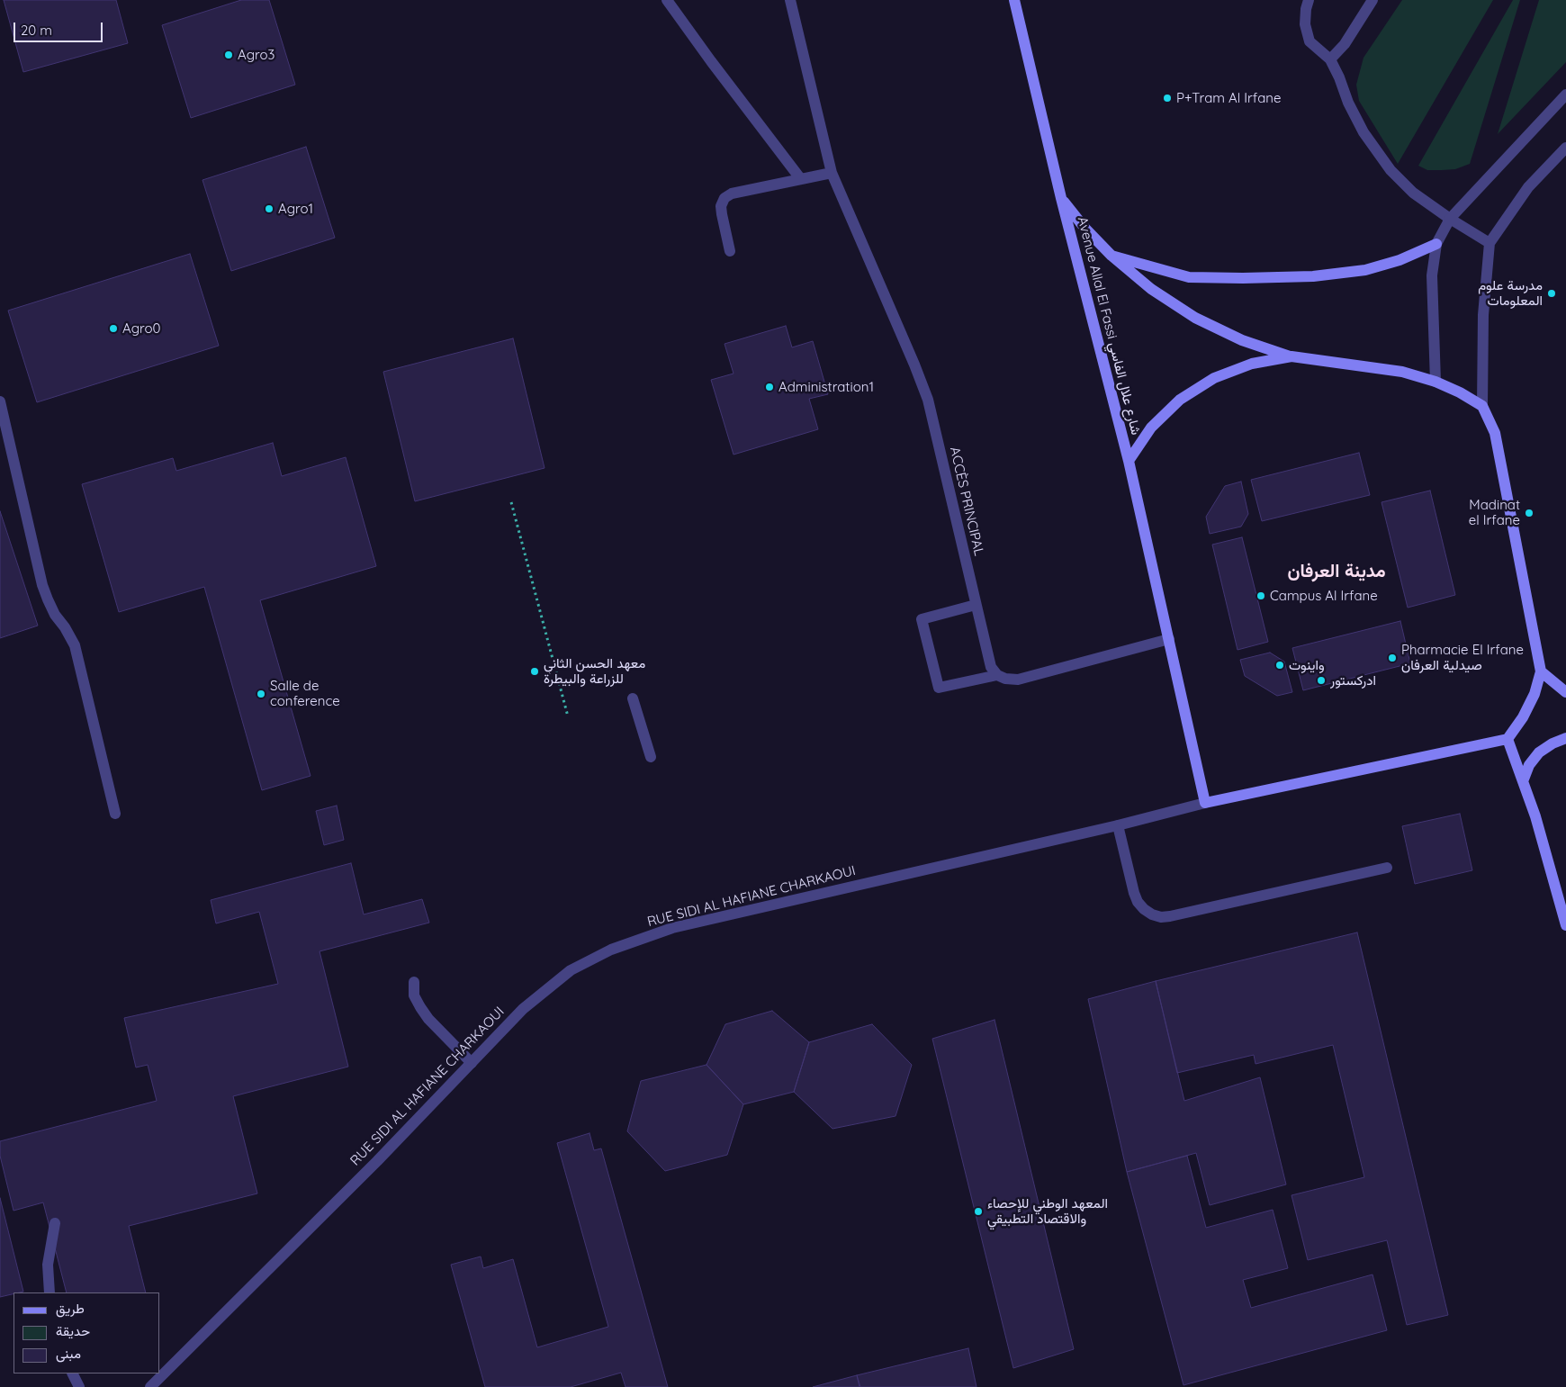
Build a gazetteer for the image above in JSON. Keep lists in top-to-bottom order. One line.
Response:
{"streets":{"street":["Avenue Allal El Fassi شارع علال الفاسي","ACCÈS PRINCIPAL","RUE SIDI AL HAFIANE CHARKAOUI"]},"crossings":[["Avenue Allal El Fassi شارع علال الفاسي","RUE SIDI AL HAFIANE CHARKAOUI"]],"districts":["مدينة العرفان"],"places":["Agro3","P+Tram Al Irfane","Agro1","مدرسة علوم المعلومات","Agro0","Administration1","Madinat el Irfane","Campus Al Irfane","Pharmacie El Irfane صيدلية العرفان","واينوت","معهد الحسن الثاني للزراعة والبيطرة","ادركستور","Salle de conference","المعهد الوطني للإحصاء والاقتصاد التطبيقي"],"legend":["طريق","حديقة","مبنى"],"scale_bar":"20 m"}
